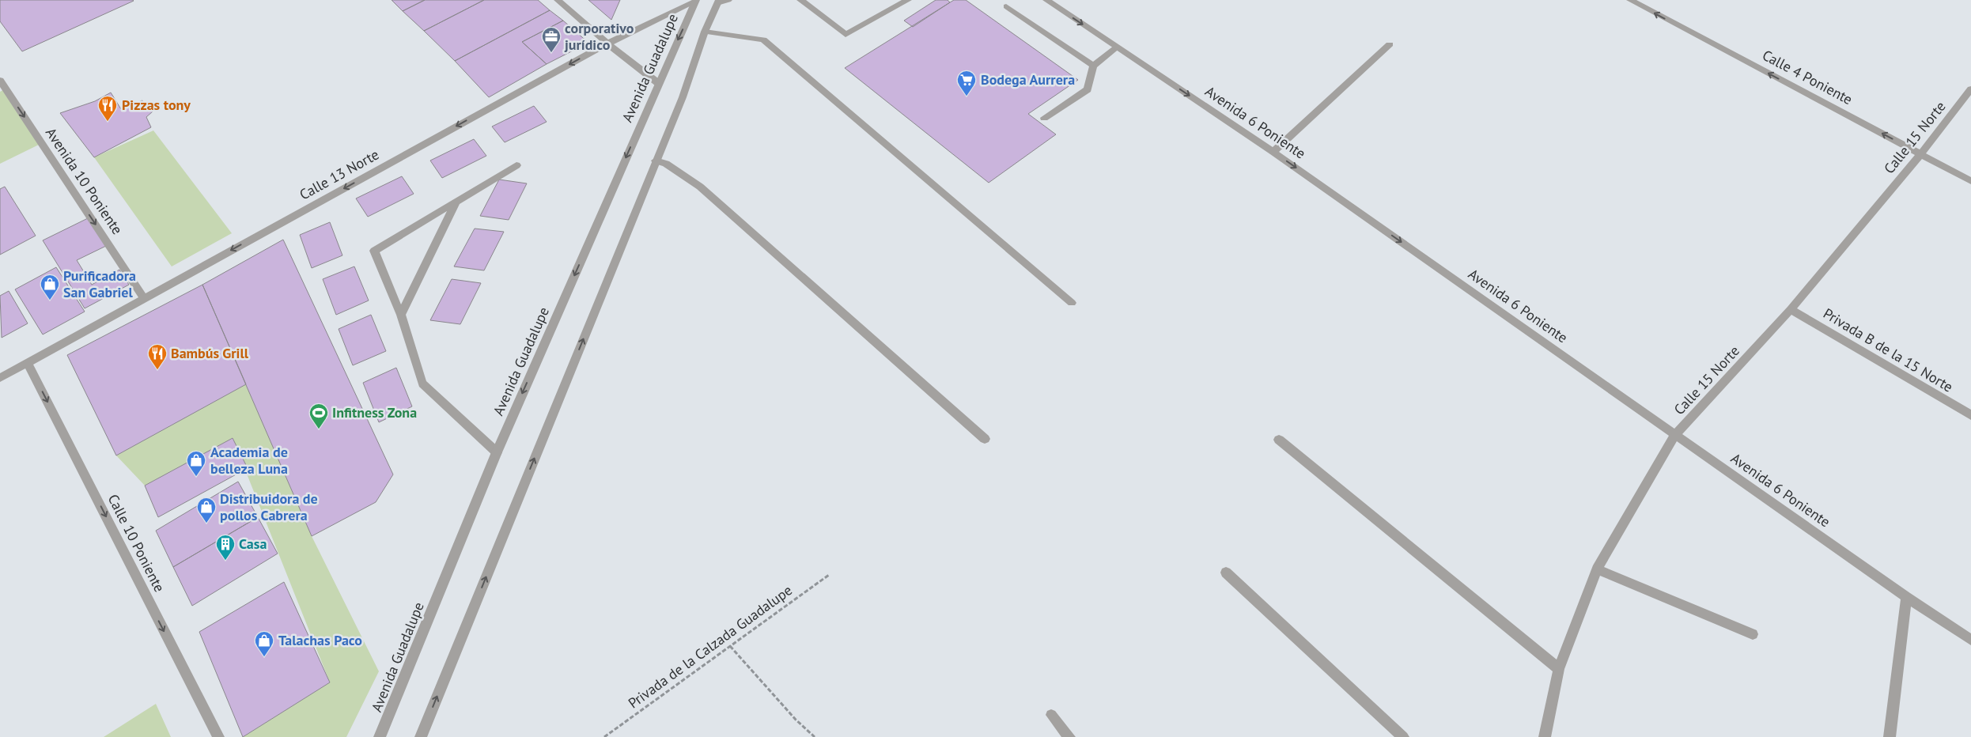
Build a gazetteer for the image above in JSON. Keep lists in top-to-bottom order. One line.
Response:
{"streets":{"street":["Avenida Guadalupe","Calle 4 Poniente","Avenida 6 Poniente","Calle 15 Norte","Calle 13 Norte","Avenida 10 Poniente","Privada B de la 15 Norte","Calle 10 Poniente"],"path":["Privada de la Calzada Guadalupe"]},"crossings":[["Avenida Guadalupe","Calle 13 Norte"],["Calle 4 Poniente","Calle 15 Norte"],["Avenida 6 Poniente","Calle 15 Norte"],["Calle 15 Norte","Privada B de la 15 Norte"],["Calle 13 Norte","Avenida 10 Poniente"],["Calle 13 Norte","Calle 10 Poniente"]],"one_way":["Calle 4 Poniente","Avenida 6 Poniente","Calle 13 Norte","Avenida 10 Poniente","Calle 10 Poniente"],"places":{"office":["corporativo jurídico"],"supermarket":["Bodega Aurrera"],"restaurant":["Pizzas tony","Bambús Grill"],"shop":["Purificadora San Gabriel","Academia de belleza Luna","Distribuidora de pollos Cabrera","Talachas Paco"],"sports":["Infitness Zona"],"building":["Casa"]}}
